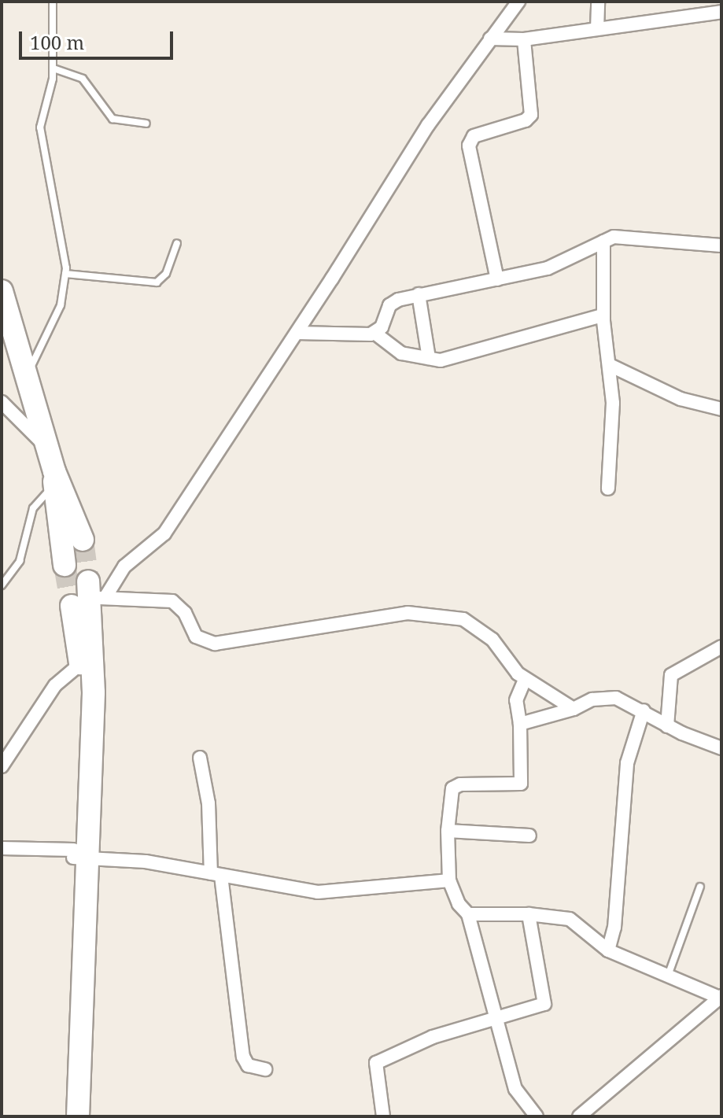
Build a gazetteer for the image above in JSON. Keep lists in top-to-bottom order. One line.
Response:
{"scale_bar":"100 m"}
